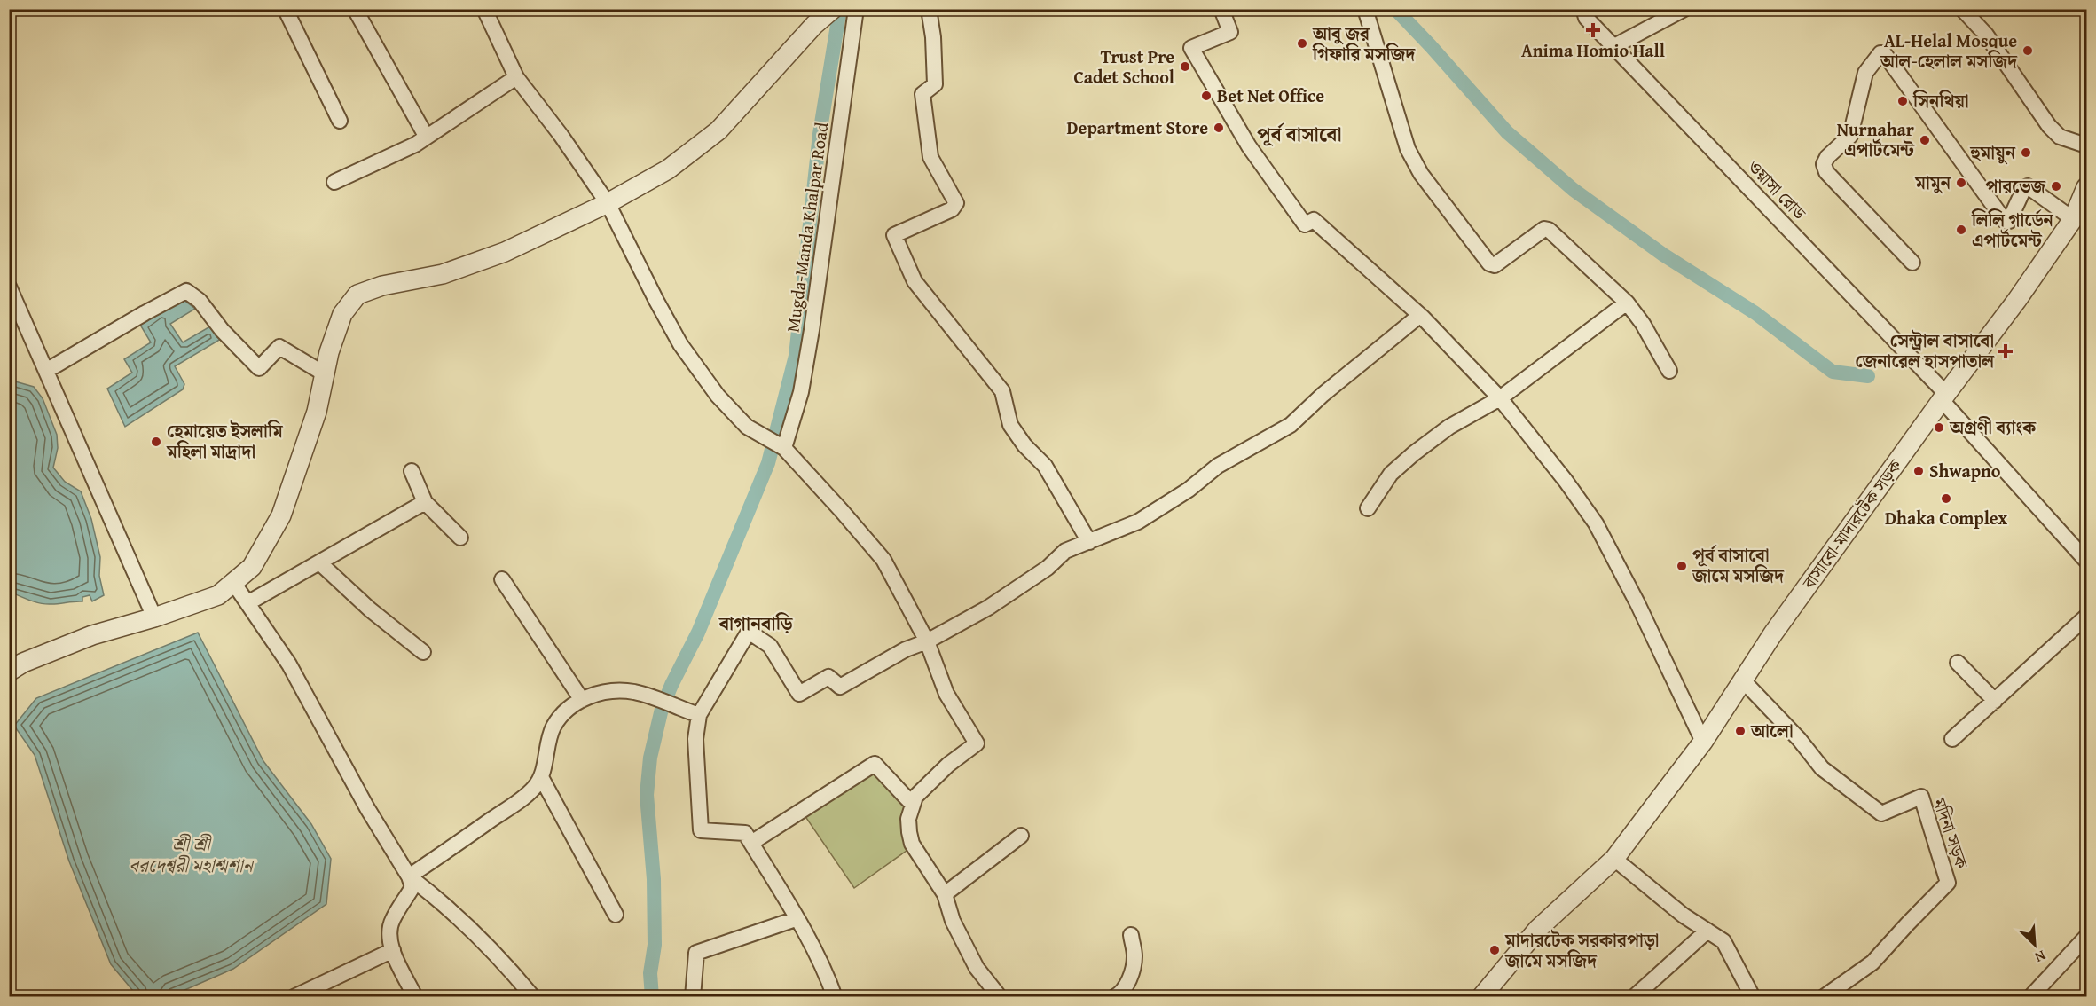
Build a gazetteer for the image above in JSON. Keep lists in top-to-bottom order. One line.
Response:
{"streets":{"street":["ওয়াসা রোড","Mugda-Manda Khalpar Road","বাসাবো-মাদারটেক সড়ক","মদিনা সড়ক"]},"crossings":[["ওয়াসা রোড","বাসাবো-মাদারটেক সড়ক"],["বাসাবো-মাদারটেক সড়ক","মদিনা সড়ক"]],"districts":["পূর্ব বাসাবো","বাগানবাড়ি"],"water":["শ্রী শ্রী বরদেশ্বরী মহাশ্মশান"],"places":{"health":["Anima Homio Hall","সেন্ট্রাল বাসাবো জেনারেল হাসপাতাল"],"other":["আবু জর গিফারি মসজিদ","AL-Helal Mosque আল-হেলাল মসজিদ","Trust Pre Cadet School","Bet Net Office","সিনথিয়া","Department Store","Nurnahar এপার্টমেন্ট","হুমায়ুন","মামুন","পারভেজ","লিলি গার্ডেন এপার্টমেন্ট","অগ্রণী ব্যাংক","হেমায়েত ইসলামি মহিলা মাদ্রাদা","Shwapno","Dhaka Complex","পূর্ব বাসাবো জামে মসজিদ","আলো","মাদারটেক সরকারপাড়া জামে মসজিদ"]},"north":"bottom right"}
